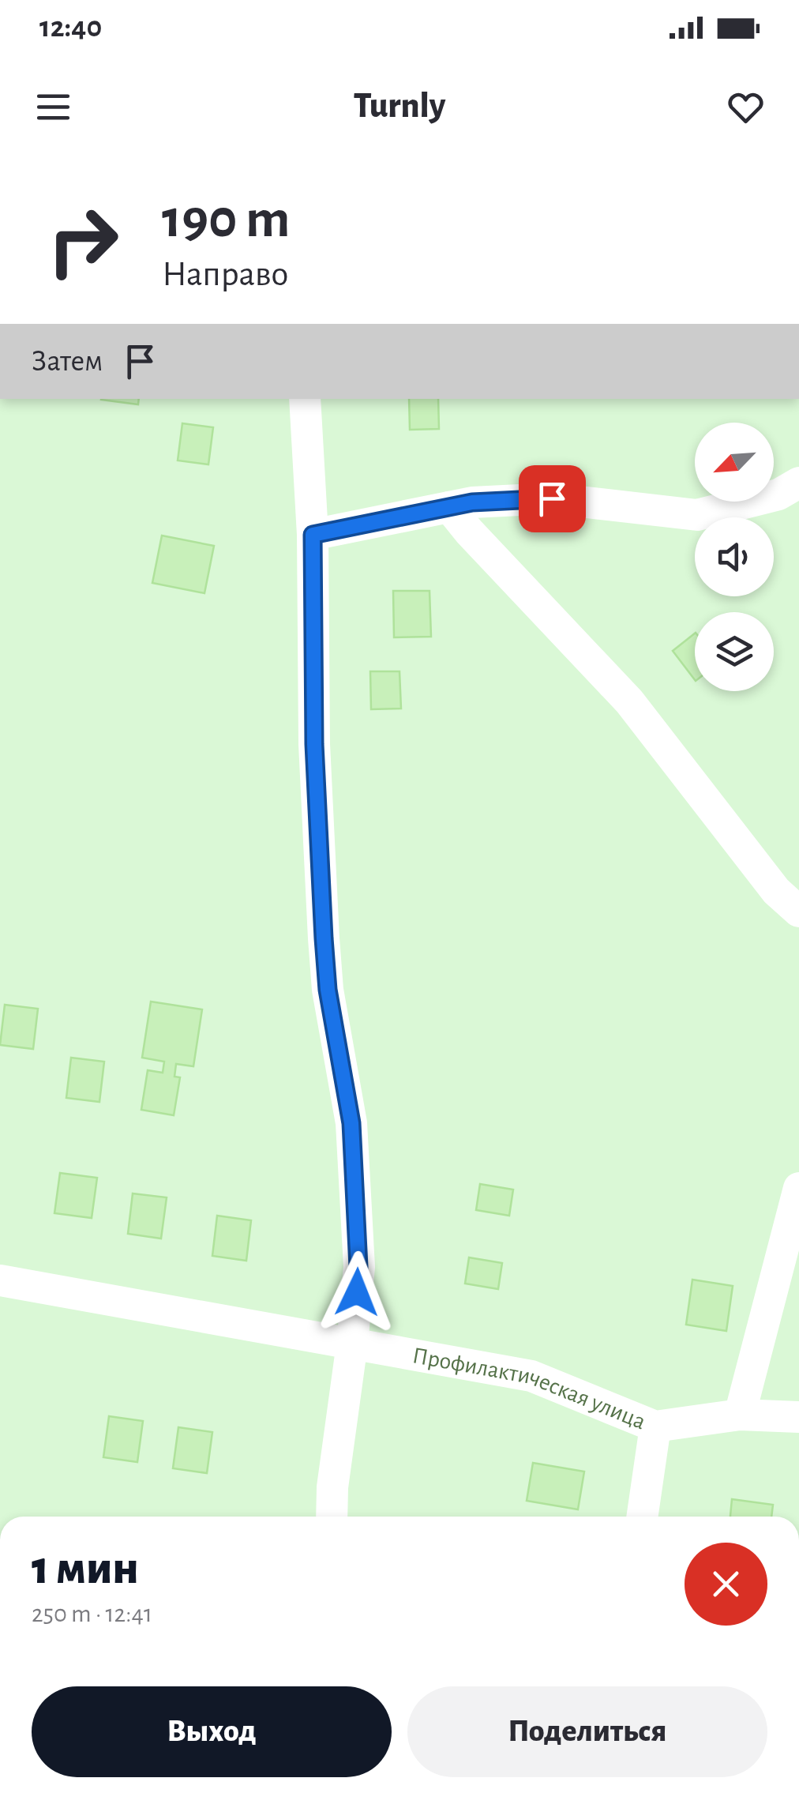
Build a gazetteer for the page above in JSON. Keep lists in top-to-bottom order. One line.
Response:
{"streets":{"street":["Профилактическая улица"]},"north":"bottom left","page":{"status":"12:40","header":"Turnly","turn":["190 m","Направо"],"then":"Затем","heading":["1 мин","250 m · 12:41"],"buttons":["Выход","Поделиться"]}}
